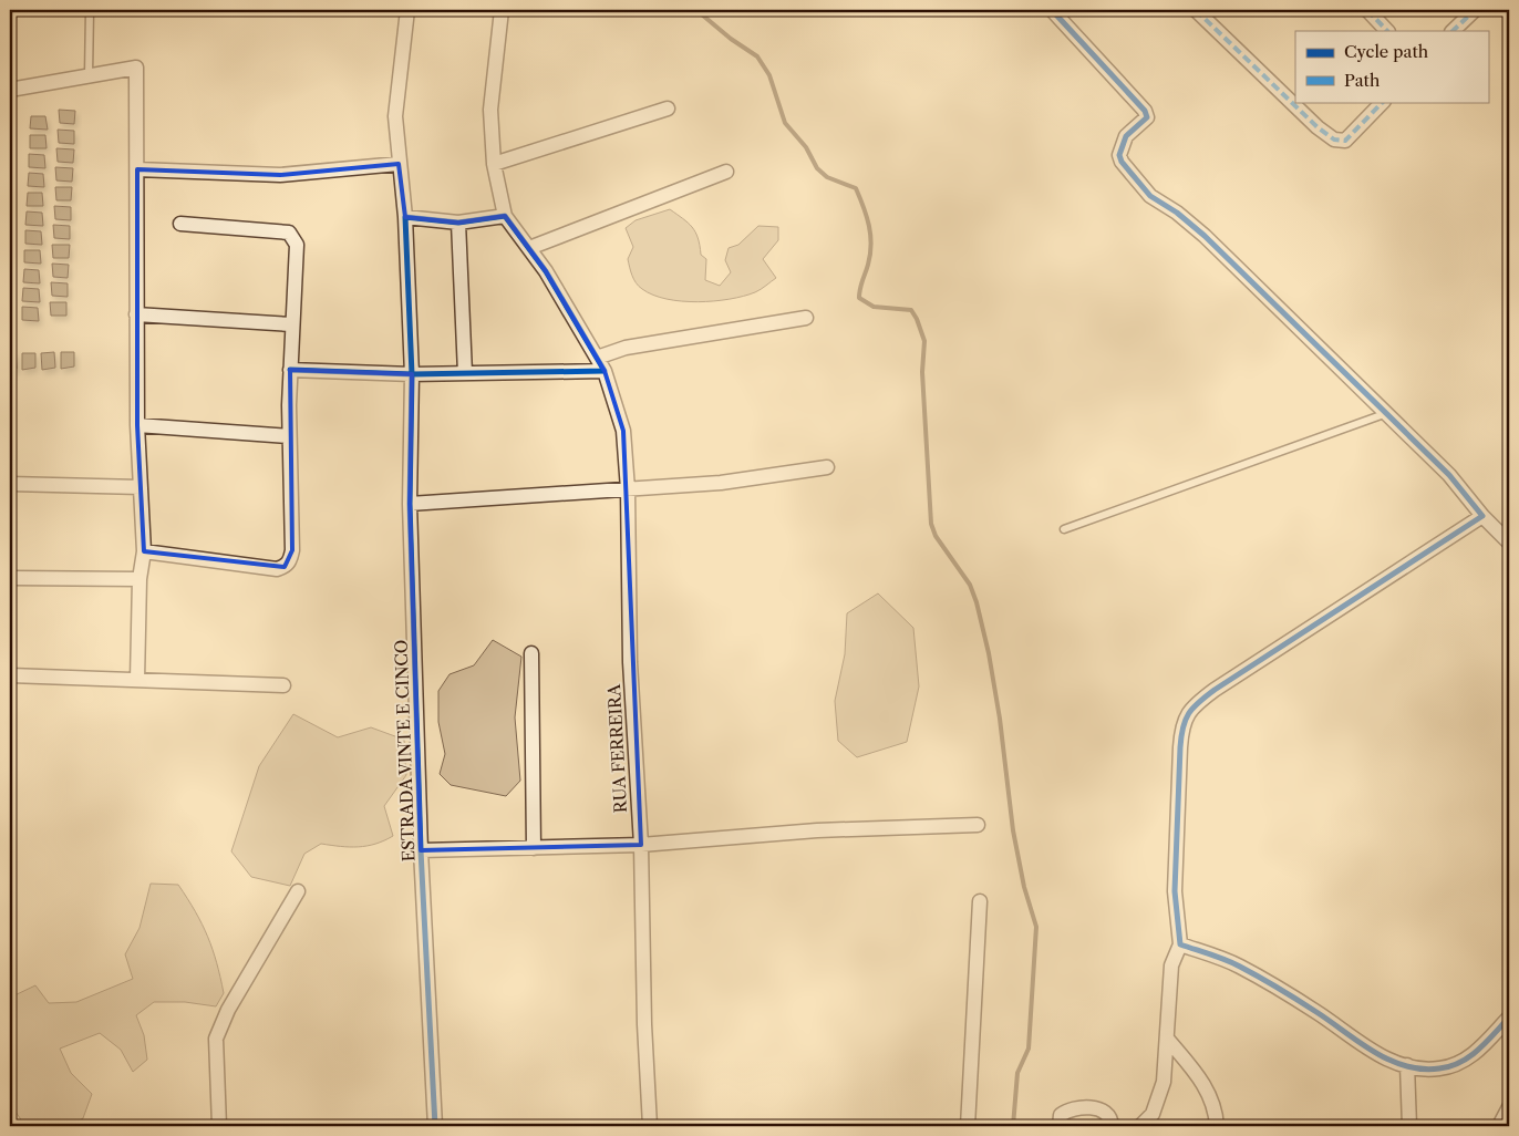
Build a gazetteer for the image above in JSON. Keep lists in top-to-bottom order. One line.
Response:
{"streets":{"street":["RUA FERREIRA","ESTRADA VINTE E CINCO"]},"legend":["Cycle path","Path"]}
